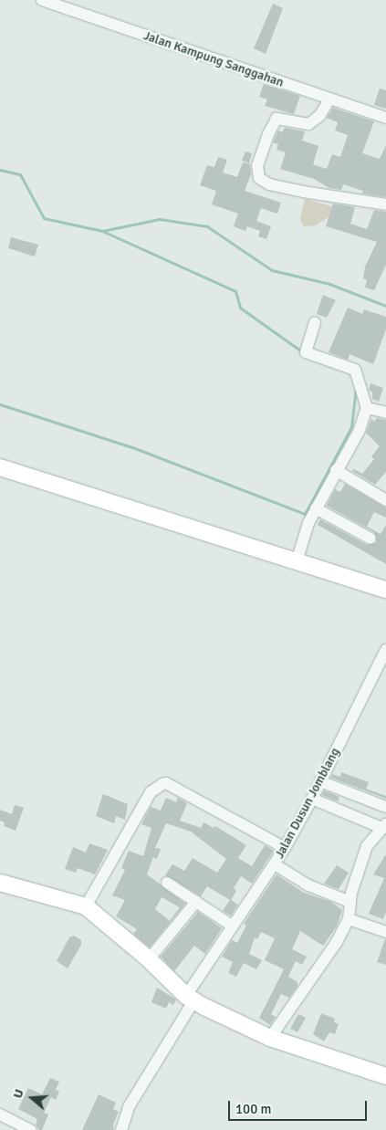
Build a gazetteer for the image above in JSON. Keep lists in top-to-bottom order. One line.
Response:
{"streets":{"street":["Jalan Kampung Sanggahan","Jalan Dusun Jomblang"]},"scale_bar":"100 m","north":"left"}
